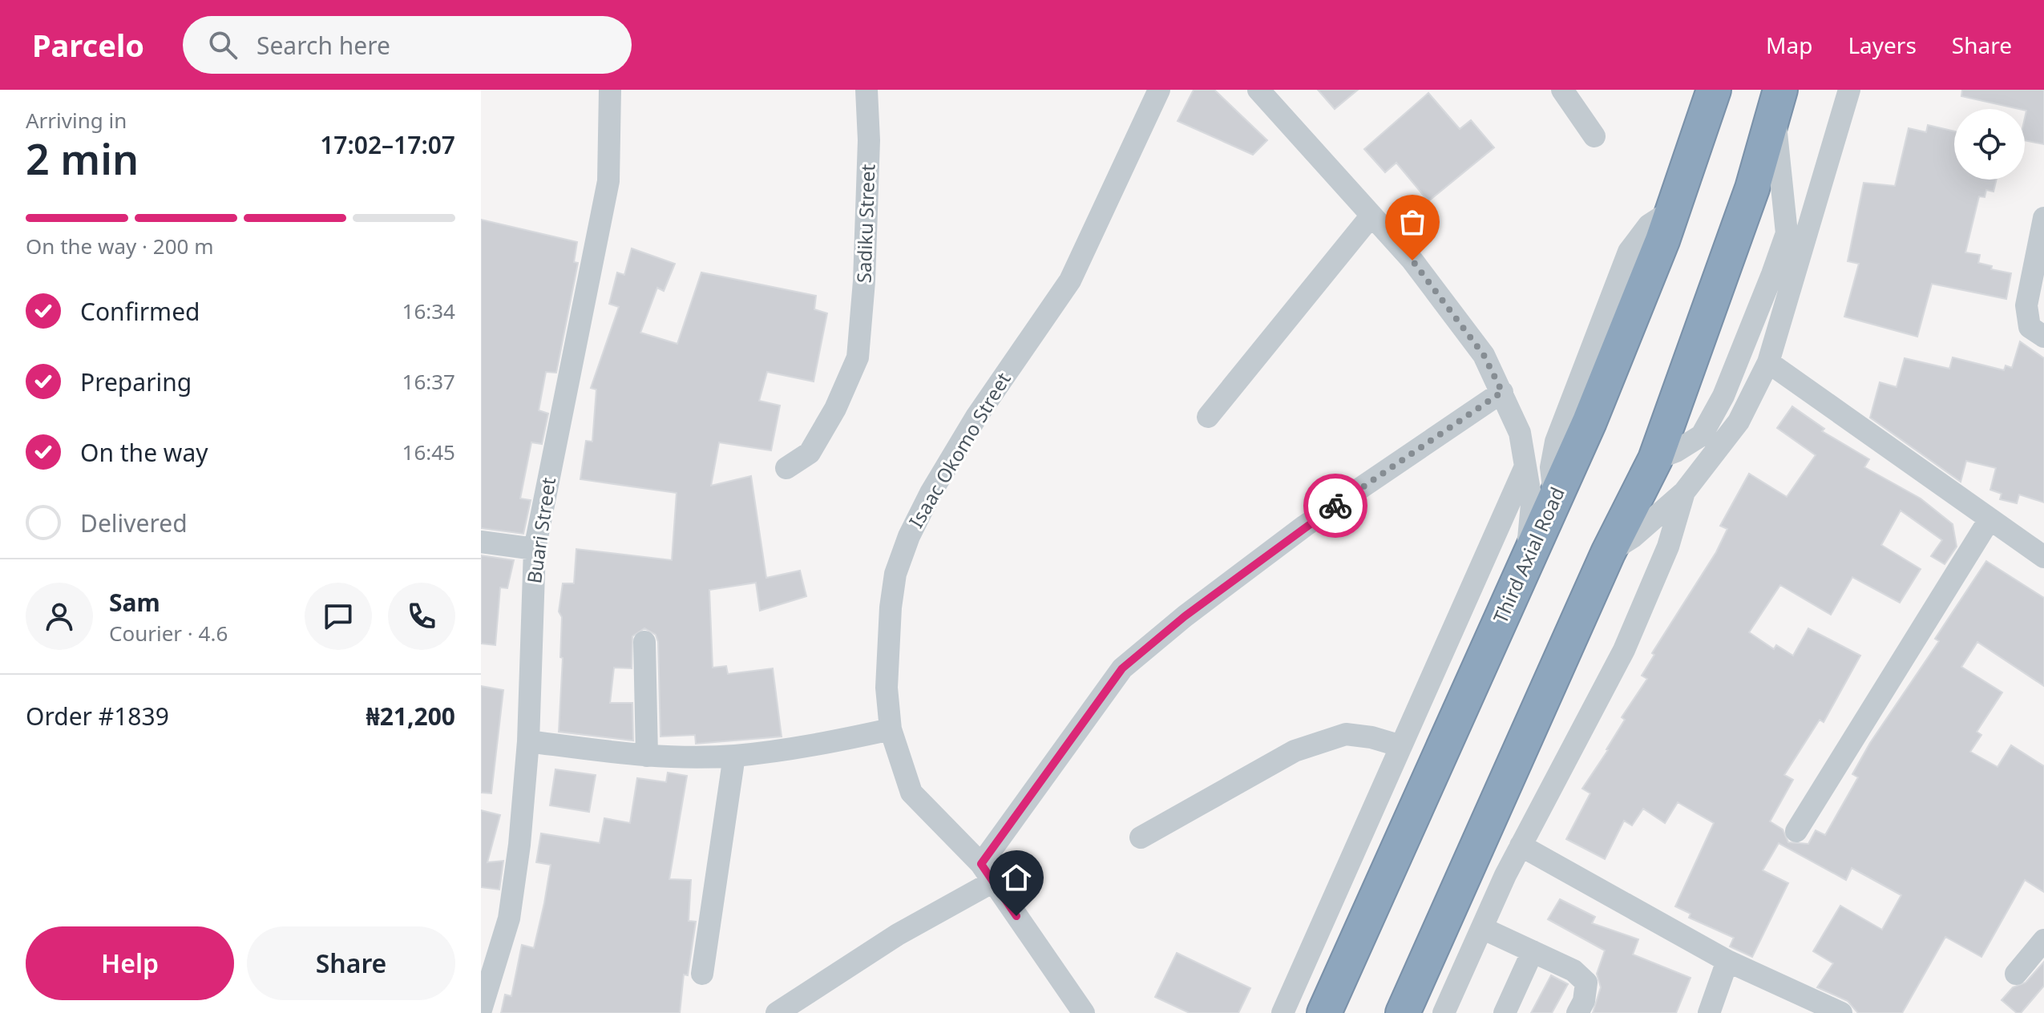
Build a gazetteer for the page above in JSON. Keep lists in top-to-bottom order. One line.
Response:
{"streets":{"highway":["Third Axial Road"],"street":["Sadiku Street","Isaac Okomo Street","Buari Street"]},"page":{"header":"Parcelo","search":"Search here","nav":["Map","Layers","Share"],"heading":["2 min","Arriving in","17:02–17:07"],"panel":["Sam","Courier · 4.6","Order #1839","₦21,200"],"bar":"On the way · 200 m","list":[["Confirmed","16:34"],["Preparing","16:37"],["On the way","16:45"],"Delivered"],"buttons":["Help","Share"]}}
